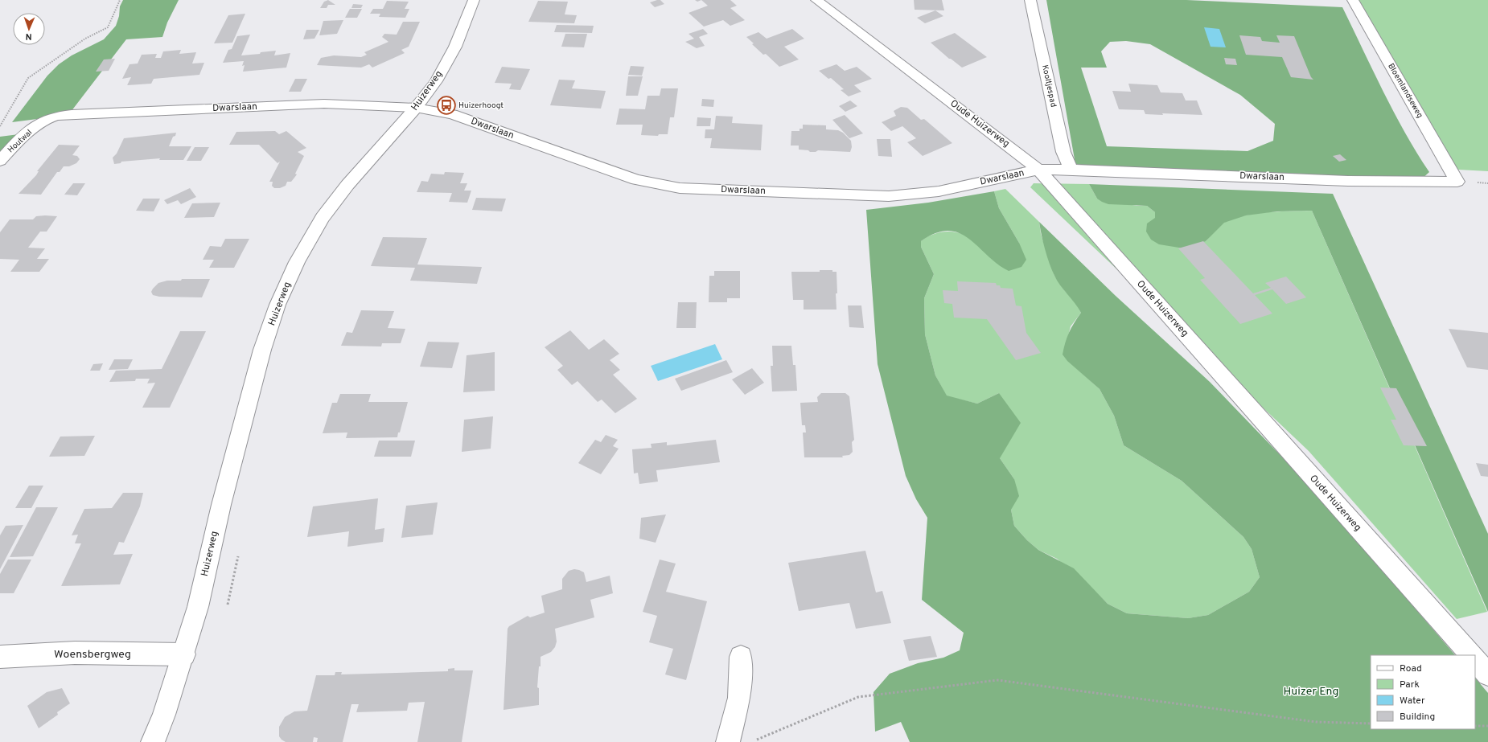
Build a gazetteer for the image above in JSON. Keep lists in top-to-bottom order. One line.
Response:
{"streets":{"street":["Kooltjespad","Huizerweg","Bloemlandseweg","Dwarslaan","Oude Huizerweg","Houtwal","Woensbergweg"]},"crossings":[["Kooltjespad","Dwarslaan"],["Huizerweg","Dwarslaan"],["Huizerweg","Woensbergweg"],["Bloemlandseweg","Dwarslaan"],["Dwarslaan","Oude Huizerweg"],["Dwarslaan","Houtwal"]],"parks":["Huizer Eng"],"places":{"bus stop":["Huizerhoogt"]},"legend":["Road","Park","Water","Building"],"north":"bottom"}
